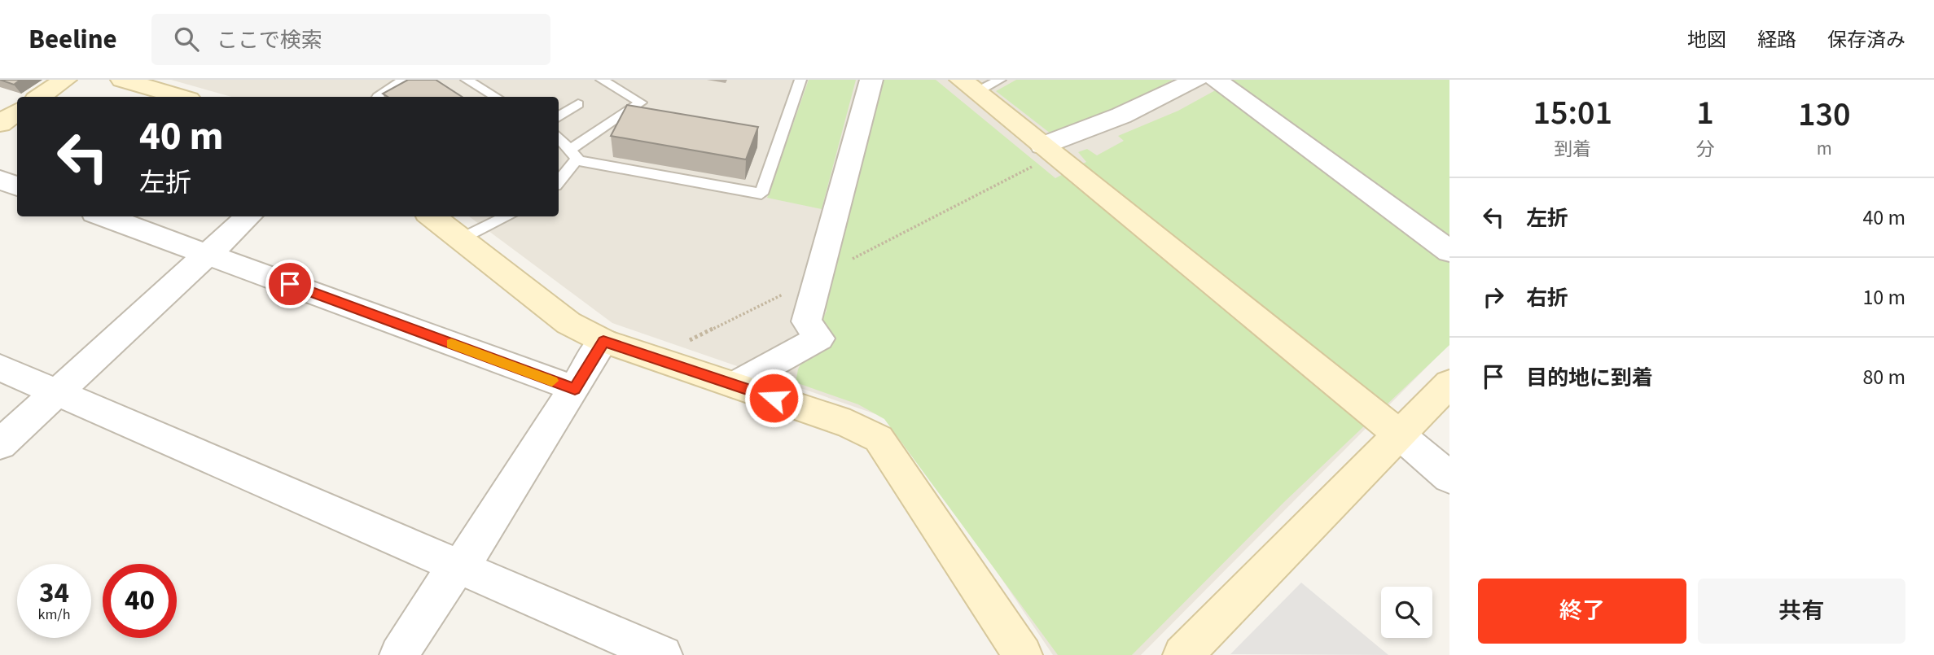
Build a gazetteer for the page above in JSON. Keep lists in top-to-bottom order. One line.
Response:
{"page":{"header":"Beeline","search":"ここで検索","nav":["地図","経路","保存済み"],"eta":["15:01","到着","1","分","130","m"],"turn":["40 m","左折"],"list":[{"name":"左折","value":"40 m"},{"name":"右折","value":"10 m"},{"name":"目的地に到着","value":"80 m"}],"speed":"34 km/h","limit":"40","buttons":["終了","共有"]}}
